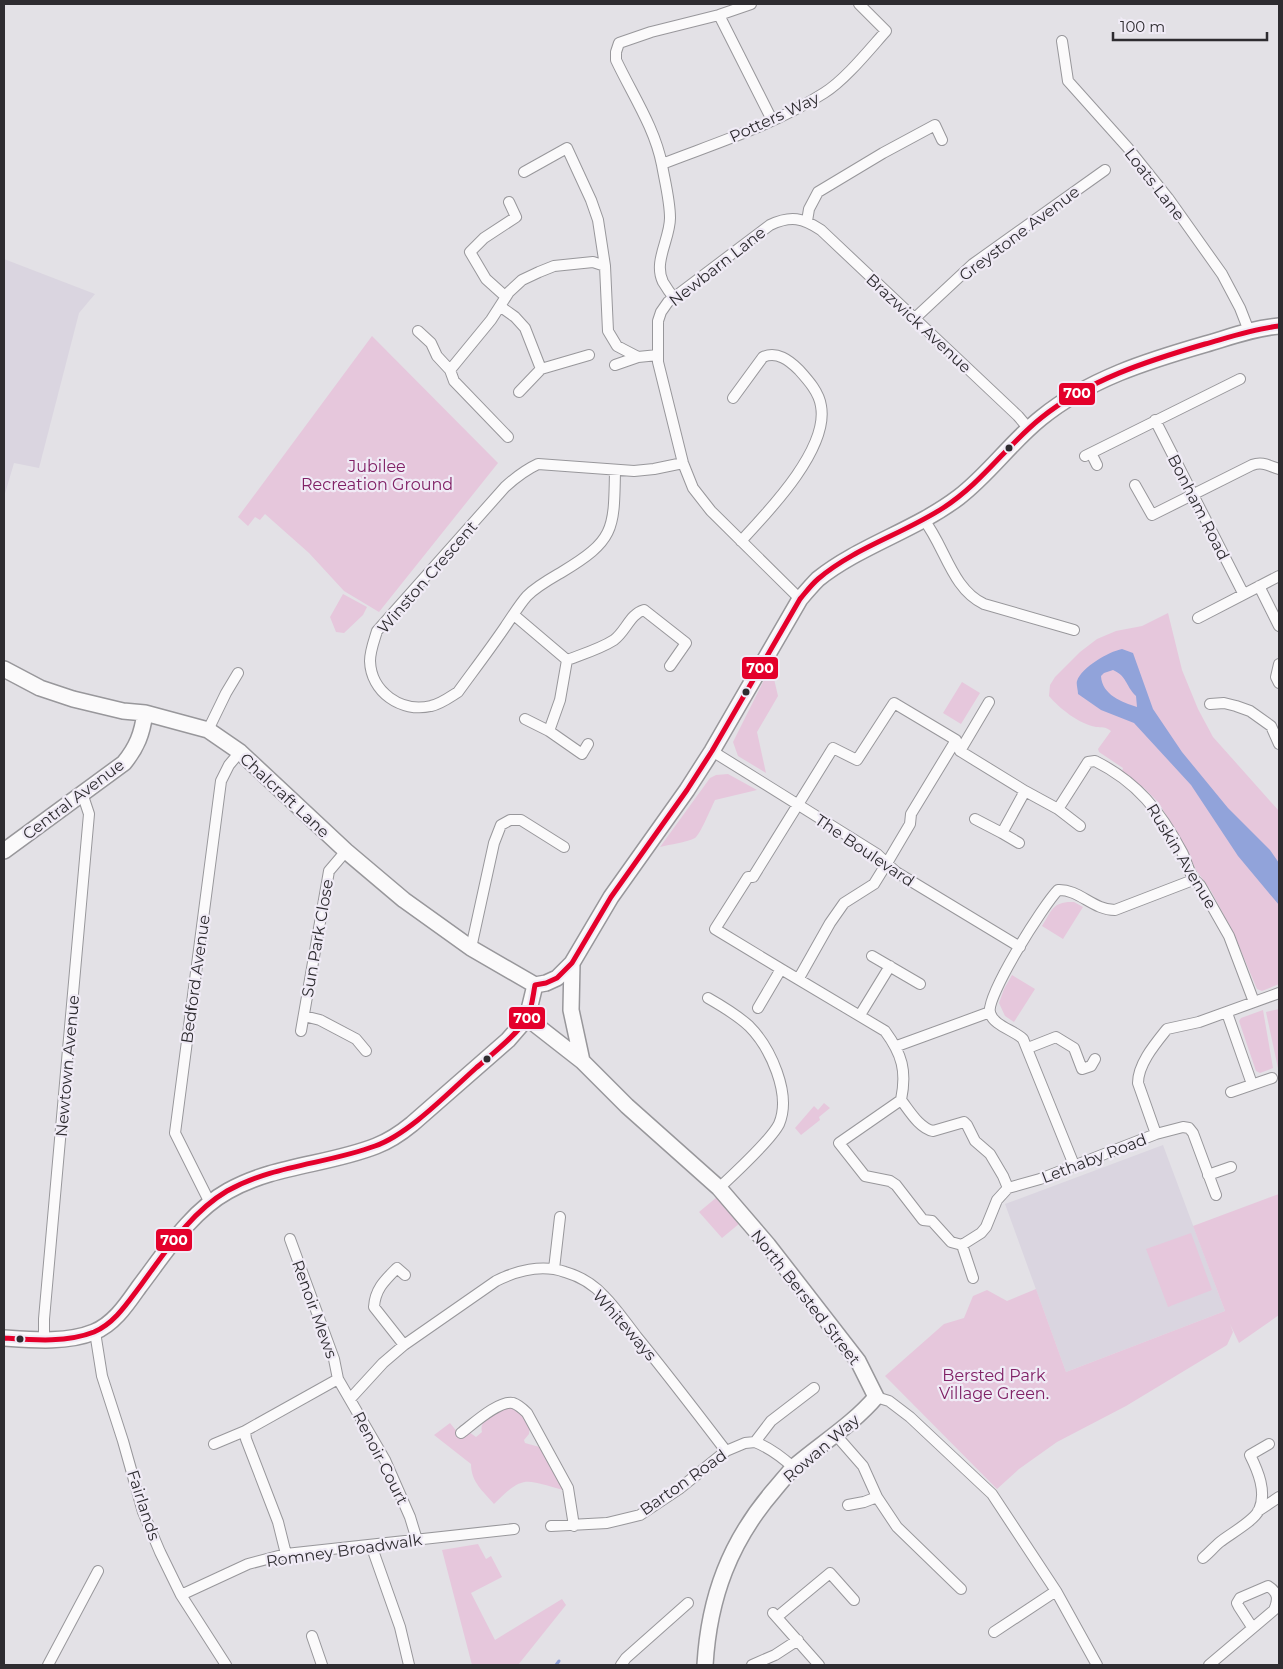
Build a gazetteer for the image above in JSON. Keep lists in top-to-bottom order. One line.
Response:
{"streets":{"street":["Potters Way","Loats Lane","Greystone Avenue","Newbarn Lane","Brazwick Avenue","Bonham Road","Winston Crescent","Chalcraft Lane","Central Avenue","The Boulevard","Ruskin Avenue","Sun Park Close","Bedford Avenue","Newtown Avenue","Lethaby Road","North Bersted Street","Renoir Mews","Whiteways","Rowan Way","Renoir Court","Barton Road","Fairlands","Romney Broadwalk"]},"crossings":[["Greystone Avenue","Brazwick Avenue"],["Newbarn Lane","Brazwick Avenue"],["Newbarn Lane","Winston Crescent"],["Chalcraft Lane","Central Avenue"],["Chalcraft Lane","Sun Park Close"],["Chalcraft Lane","Bedford Avenue"],["Central Avenue","Newtown Avenue"],["Ruskin Avenue","Lethaby Road"],["North Bersted Street","Rowan Way"],["Renoir Mews","Renoir Court"],["Whiteways","Renoir Court"],["Whiteways","Barton Road"],["Renoir Court","Romney Broadwalk"],["Fairlands","Romney Broadwalk"]],"parks":["Jubilee Recreation Ground","Bersted Park Village Green."],"lines":["transit line 700"],"scale_bar":"100 m"}
